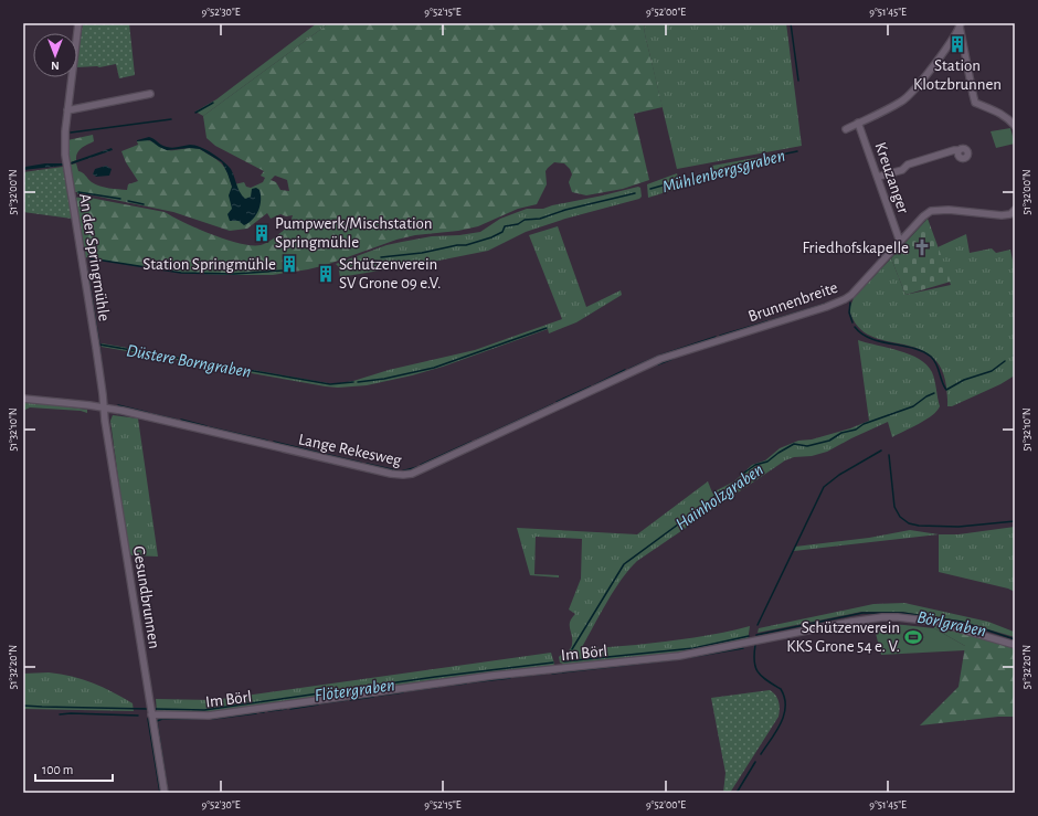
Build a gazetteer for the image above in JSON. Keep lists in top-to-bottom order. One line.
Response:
{"streets":{"street":["Kreuzanger","An der Springmühle","Brunnenbreite","Lange Rekesweg","Gesundbrunnen","Im Börl"]},"crossings":[["Kreuzanger","Brunnenbreite"],["An der Springmühle","Lange Rekesweg"],["An der Springmühle","Gesundbrunnen"],["Brunnenbreite","Lange Rekesweg"],["Lange Rekesweg","Gesundbrunnen"],["Gesundbrunnen","Im Börl"]],"water":["Mühlenbergsgraben","Düstere Borngraben","Hainholzgraben","Börlgraben","Flötergraben"],"places":{"building":["Station Klotzbrunnen","Pumpwerk/Mischstation Springmühle","Station Springmühle","Schützenverein SV Grone 09 e.V."],"church":["Friedhofskapelle"],"sports":["Schützenverein KKS Grone 54 e. V."]},"scale_bar":"100 m","north":"bottom","coordinates":["9°52'30\"E","9°52'15\"E","9°52'00\"E","9°51'45\"E","51°32'00\"N","51°32'10\"N","51°32'20\"N"]}
